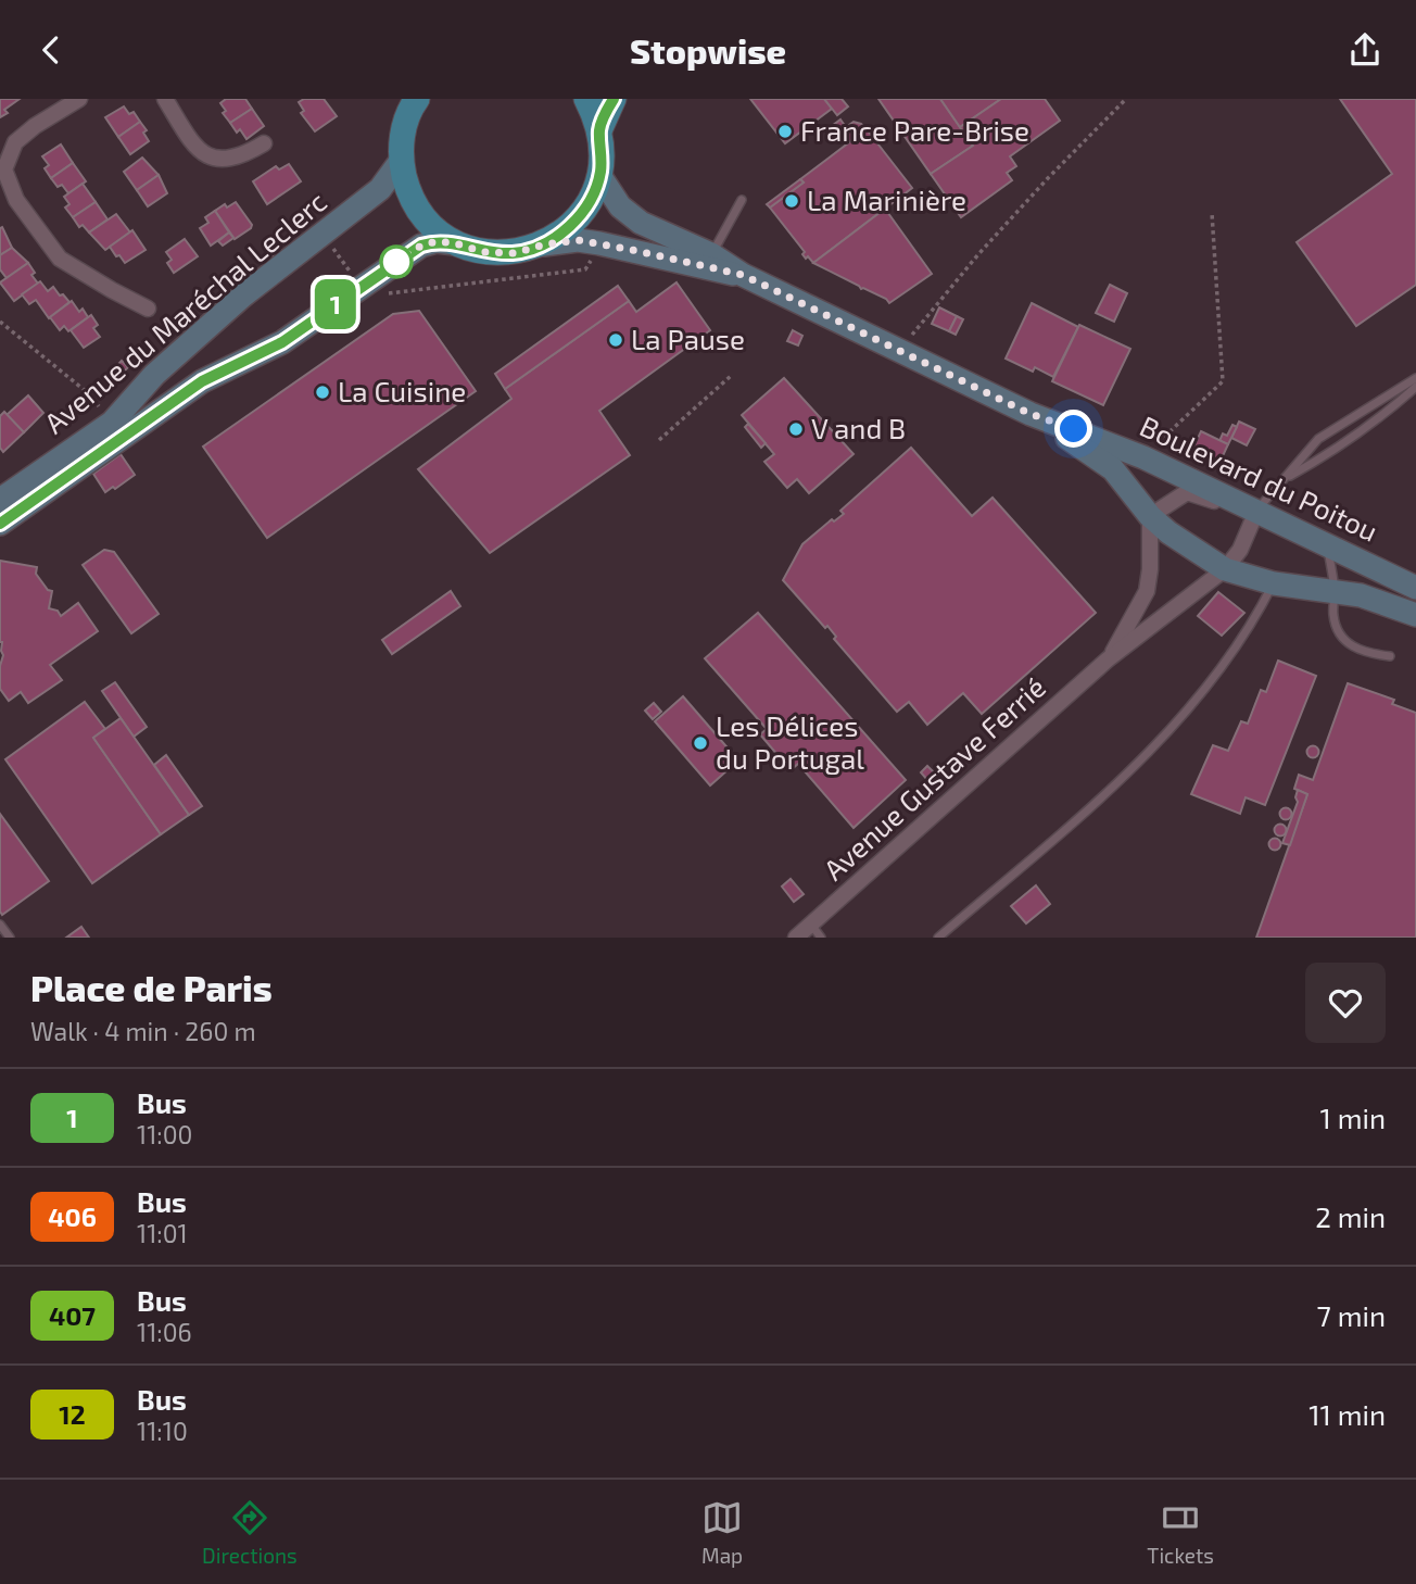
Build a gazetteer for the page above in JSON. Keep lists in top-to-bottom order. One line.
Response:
{"streets":{"main road":["Avenue du Maréchal Leclerc","Boulevard du Poitou"],"street":["Avenue Gustave Ferrié"]},"crossings":[["Boulevard du Poitou","Avenue Gustave Ferrié"]],"places":["France Pare-Brise","La Marinière","La Pause","La Cuisine","V and B","Les Délices du Portugal"],"lines":["bus line 1"],"page":{"header":"Stopwise","on_map":"1","heading":["Place de Paris","Walk · 4 min · 260 m"],"list":[{"mark":"1","name":"Bus","note":"11:00","value":"1 min"},{"mark":"406","name":"Bus","note":"11:01","value":"2 min"},{"mark":"407","name":"Bus","note":"11:06","value":"7 min"},{"mark":"12","name":"Bus","note":"11:10","value":"11 min"}],"tabs":["Directions","Map","Tickets"]}}
